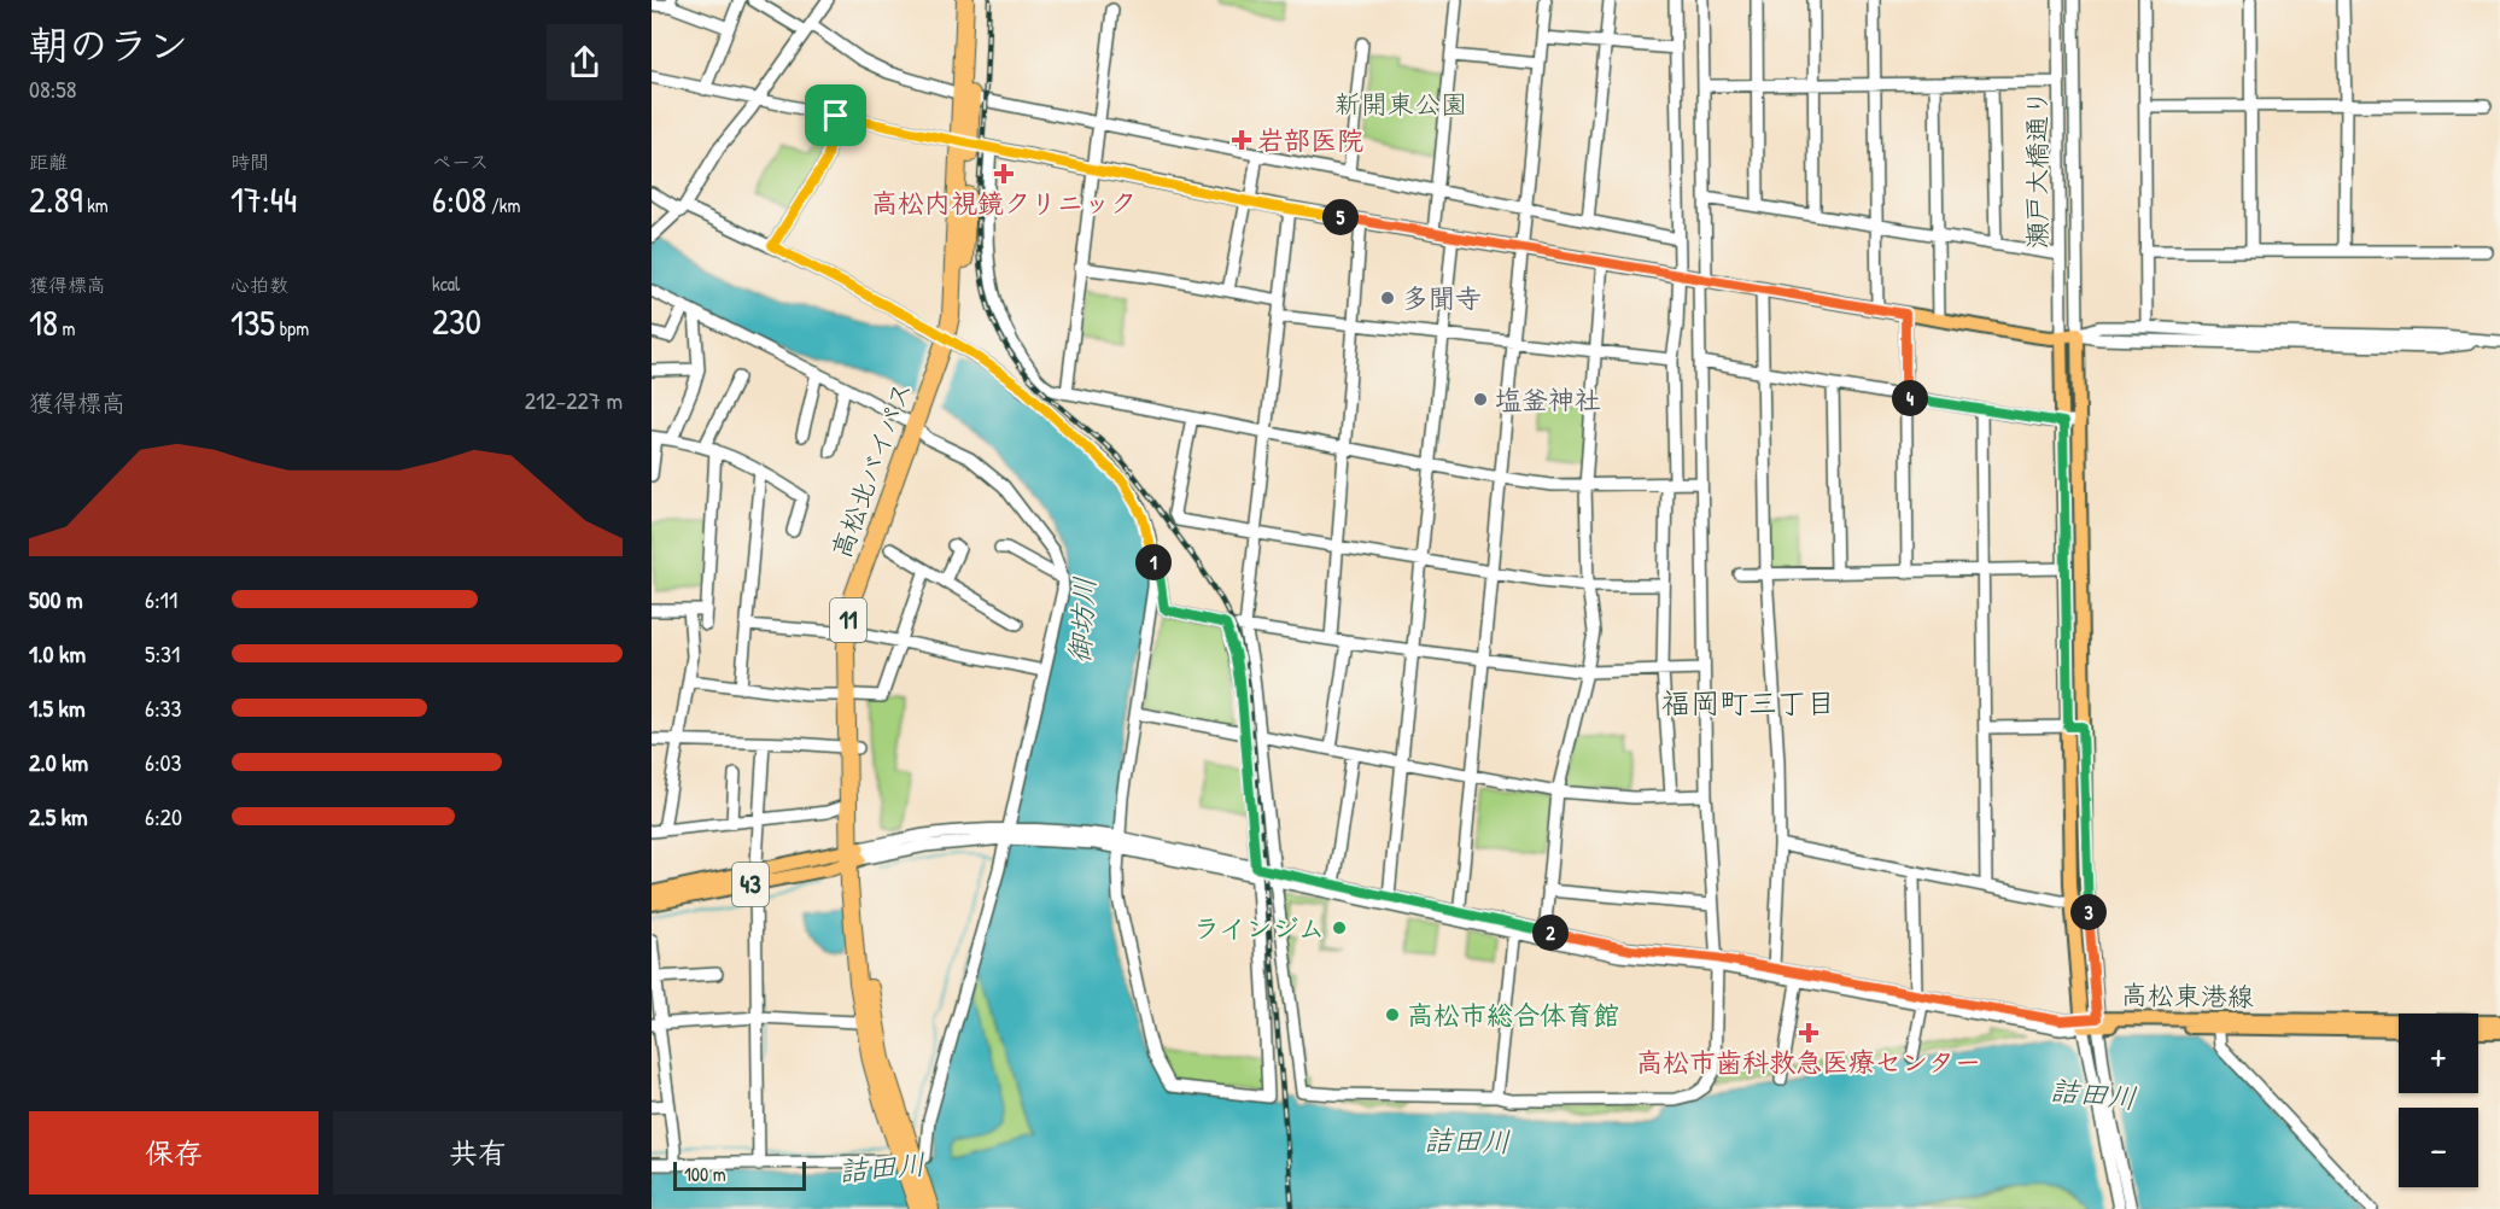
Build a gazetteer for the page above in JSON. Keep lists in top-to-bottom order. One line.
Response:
{"streets":{"highway":["高松北バイパス","11"],"main road":["43","高松東港線"],"street":["瀬戸大橋通り"]},"crossings":[["瀬戸大橋通り","高松東港線"],["高松北バイパス","43"]],"districts":["福岡町三丁目"],"water":["御坊川","詰田川"],"parks":["新開東公園"],"places":{"health":["岩部医院","高松内視鏡クリニック","高松市歯科救急医療センター"],"other":["多聞寺","塩釜神社","ラインジム","高松市総合体育館"]},"scale_bar":"100 m","page":{"heading":["朝のラン","08:58"],"stats":[["距離","2.89 km"],["時間","17:44"],["ペース","6:08 /km"],["獲得標高","18 m"],["心拍数","135 bpm"],["kcal","230"]],"pins":["5","4","1","3","2"],"chart":["獲得標高","212–227 m"],"list":[{"name":"500 m","note":"6:11"},{"name":"1.0 km","note":"5:31"},{"name":"1.5 km","note":"6:33"},{"name":"2.0 km","note":"6:03"},{"name":"2.5 km","note":"6:20"}],"map_buttons":["+","−"],"buttons":["保存","共有"],"scale":"100 m"}}
